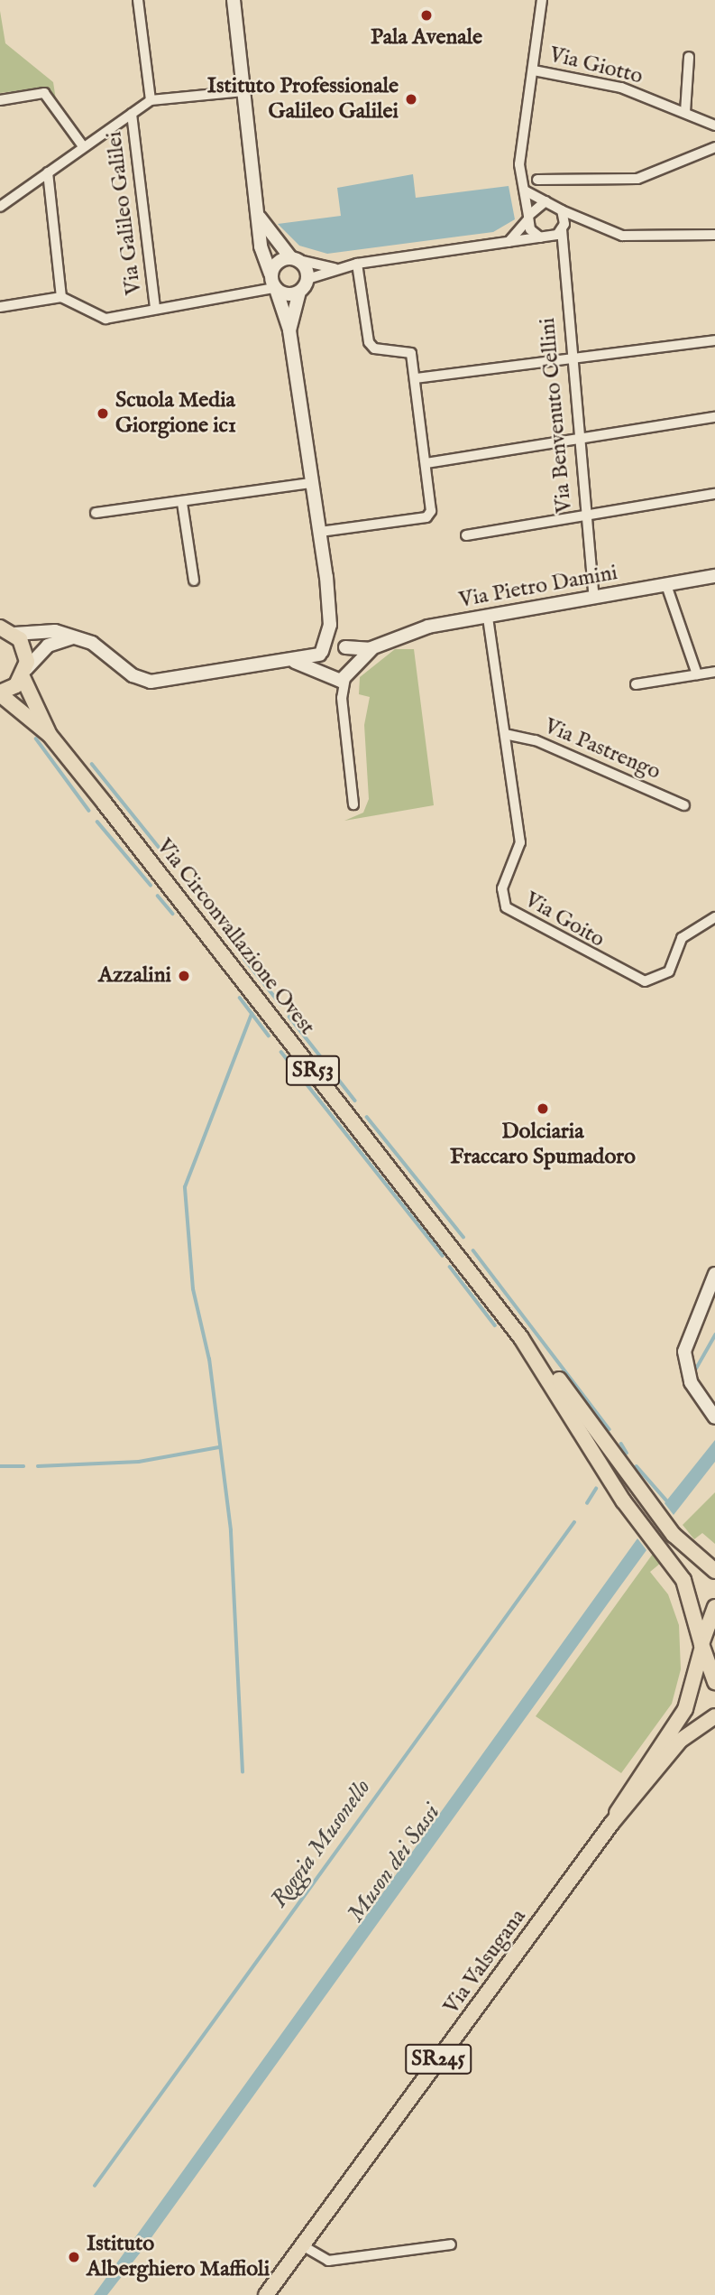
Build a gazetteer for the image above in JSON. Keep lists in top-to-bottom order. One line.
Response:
{"streets":{"main road":["Via Circonvallazione Ovest","SR53","Via Valsugana","SR245"],"street":["Via Giotto","Via Galileo Galilei","Via Benvenuto Cellini","Via Pietro Damini","Via Pastrengo","Via Goito"]},"crossings":[["Via Benvenuto Cellini","Via Pietro Damini"],["Via Pietro Damini","Via Goito"],["Via Pastrengo","Via Goito"],["Via Circonvallazione Ovest","Via Valsugana"]],"water":["Roggia Musonello","Muson dei Sassi"],"places":["Pala Avenale","Istituto Professionale Galileo Galilei","Scuola Media Giorgione ic1","Azzalini","Dolciaria Fraccaro Spumadoro","Istituto Alberghiero Maffioli"]}
